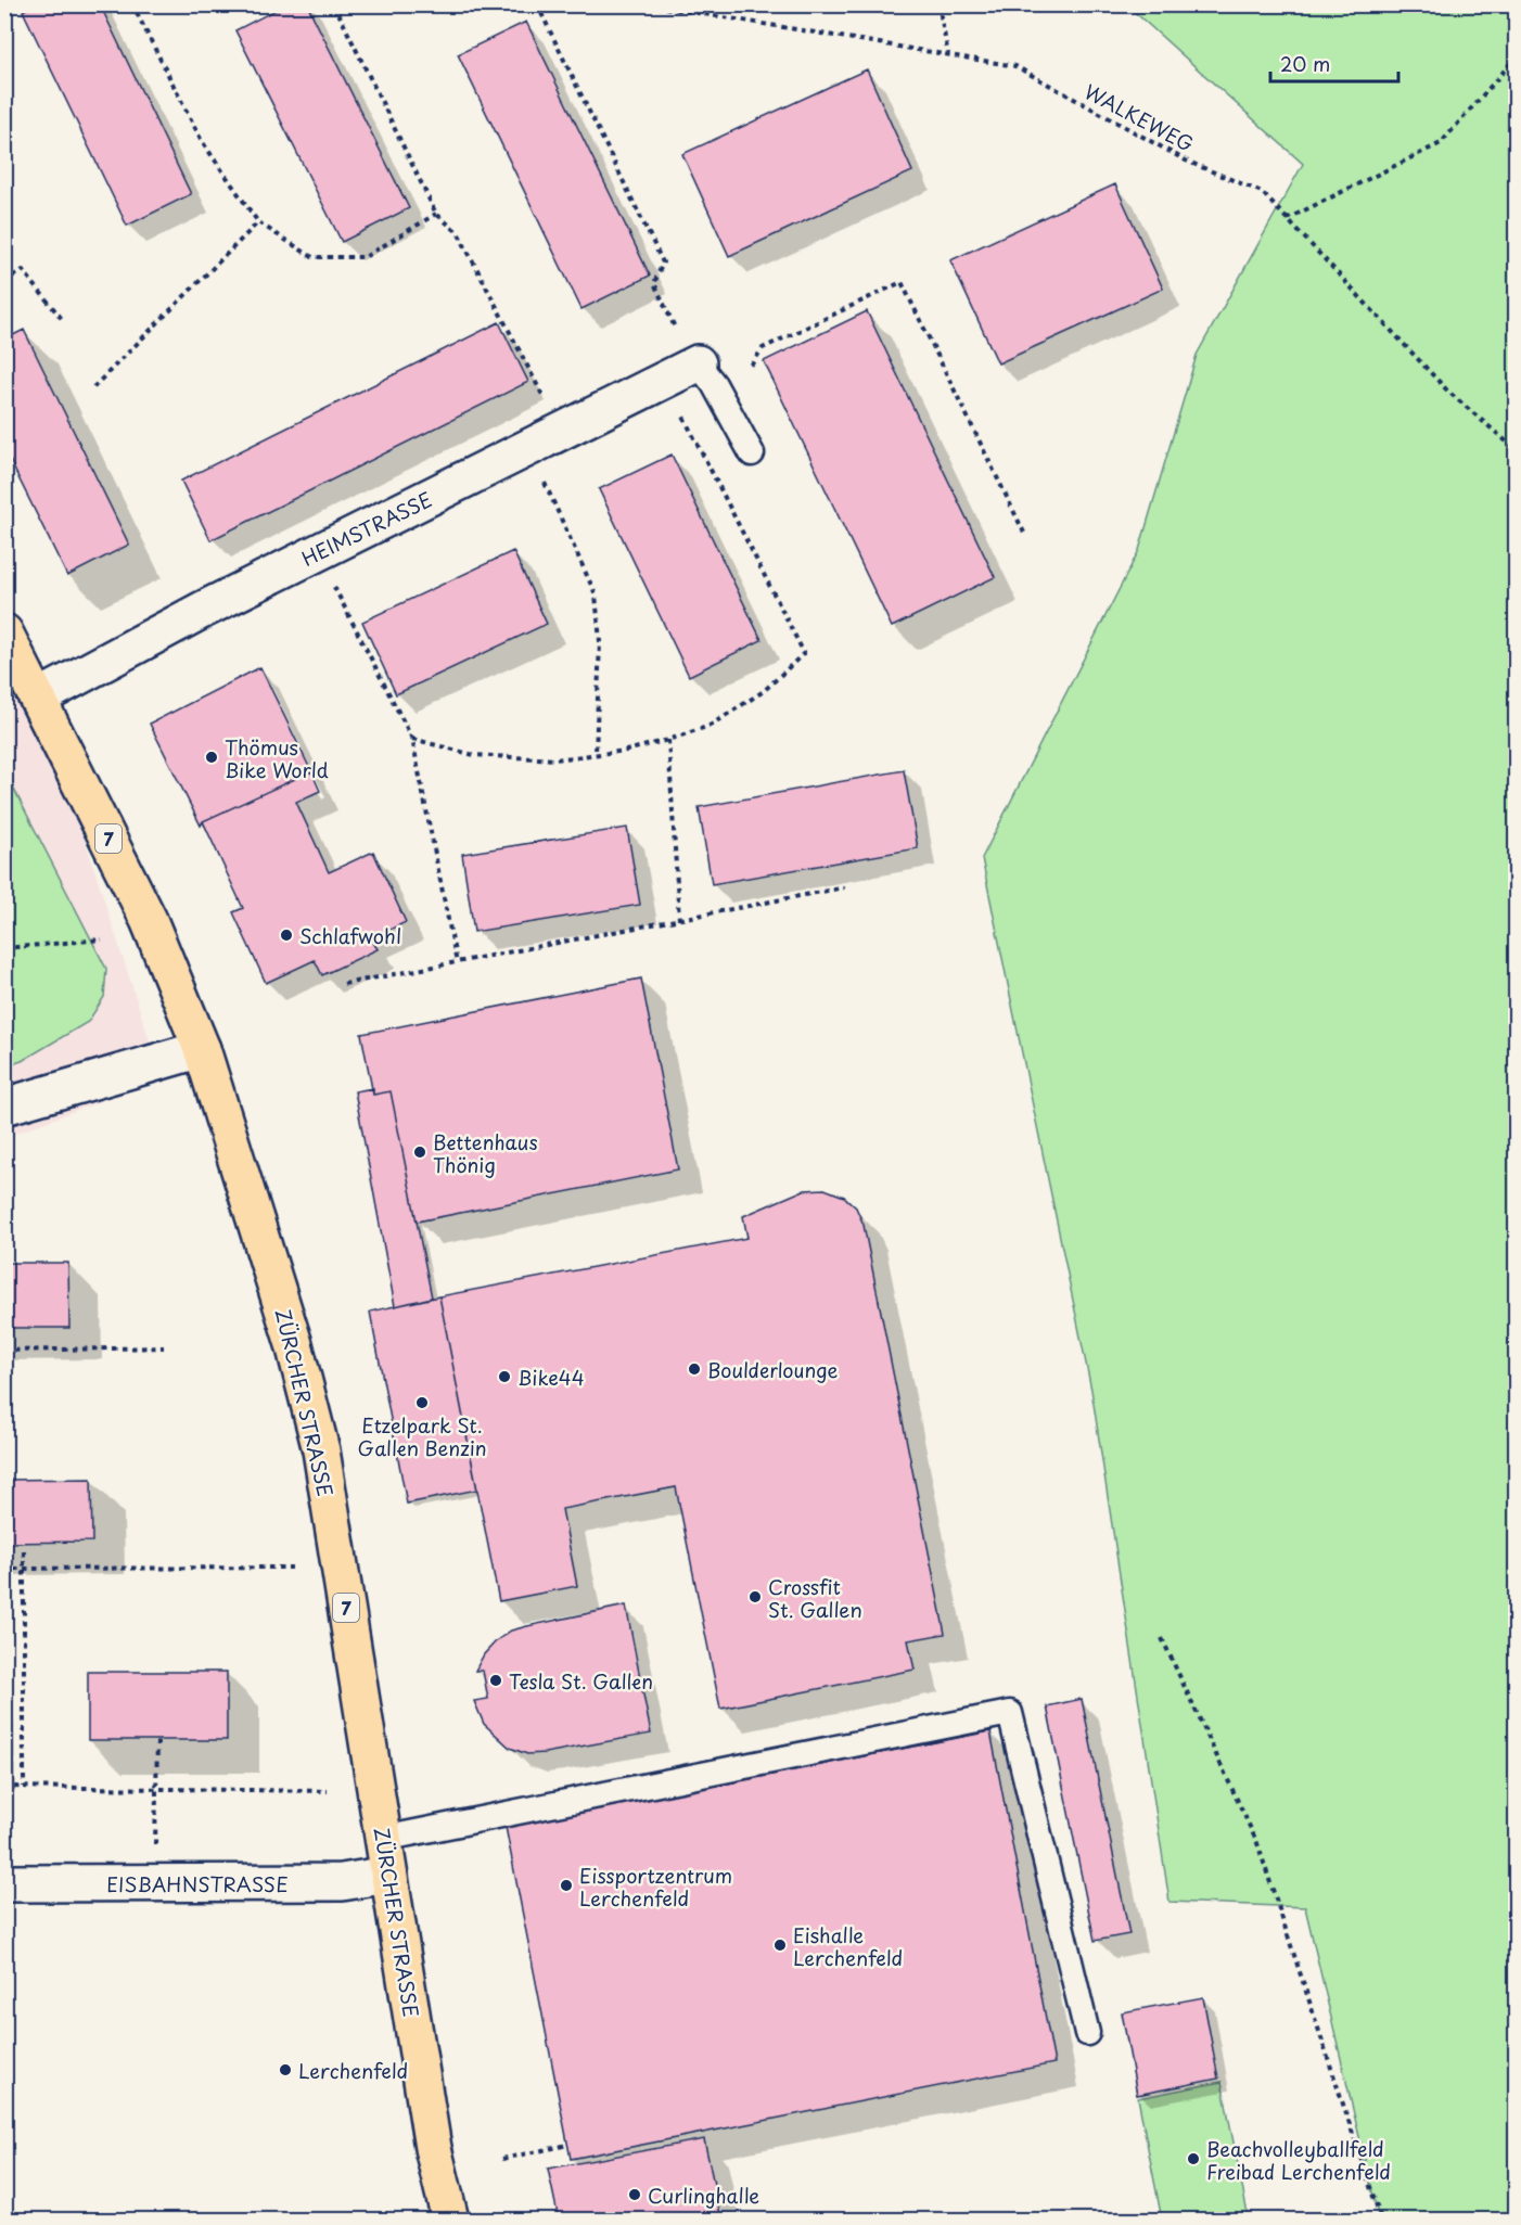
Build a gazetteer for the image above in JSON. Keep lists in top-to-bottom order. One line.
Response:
{"streets":{"main road":["7","ZÜRCHER STRASSE"],"street":["HEIMSTRASSE","EISBAHNSTRASSE"],"path":["WALKEWEG"]},"crossings":[["HEIMSTRASSE","ZÜRCHER STRASSE"],["ZÜRCHER STRASSE","EISBAHNSTRASSE"]],"places":["Thömus Bike World","Schlafwohl","Bettenhaus Thönig","Boulderlounge","Bike44","Etzelpark St. Gallen Benzin","Crossfit St. Gallen","Tesla St. Gallen","Eissportzentrum Lerchenfeld","Eishalle Lerchenfeld","Lerchenfeld","Beachvolleyballfeld Freibad Lerchenfeld","Curlinghalle"],"scale_bar":"20 m"}
